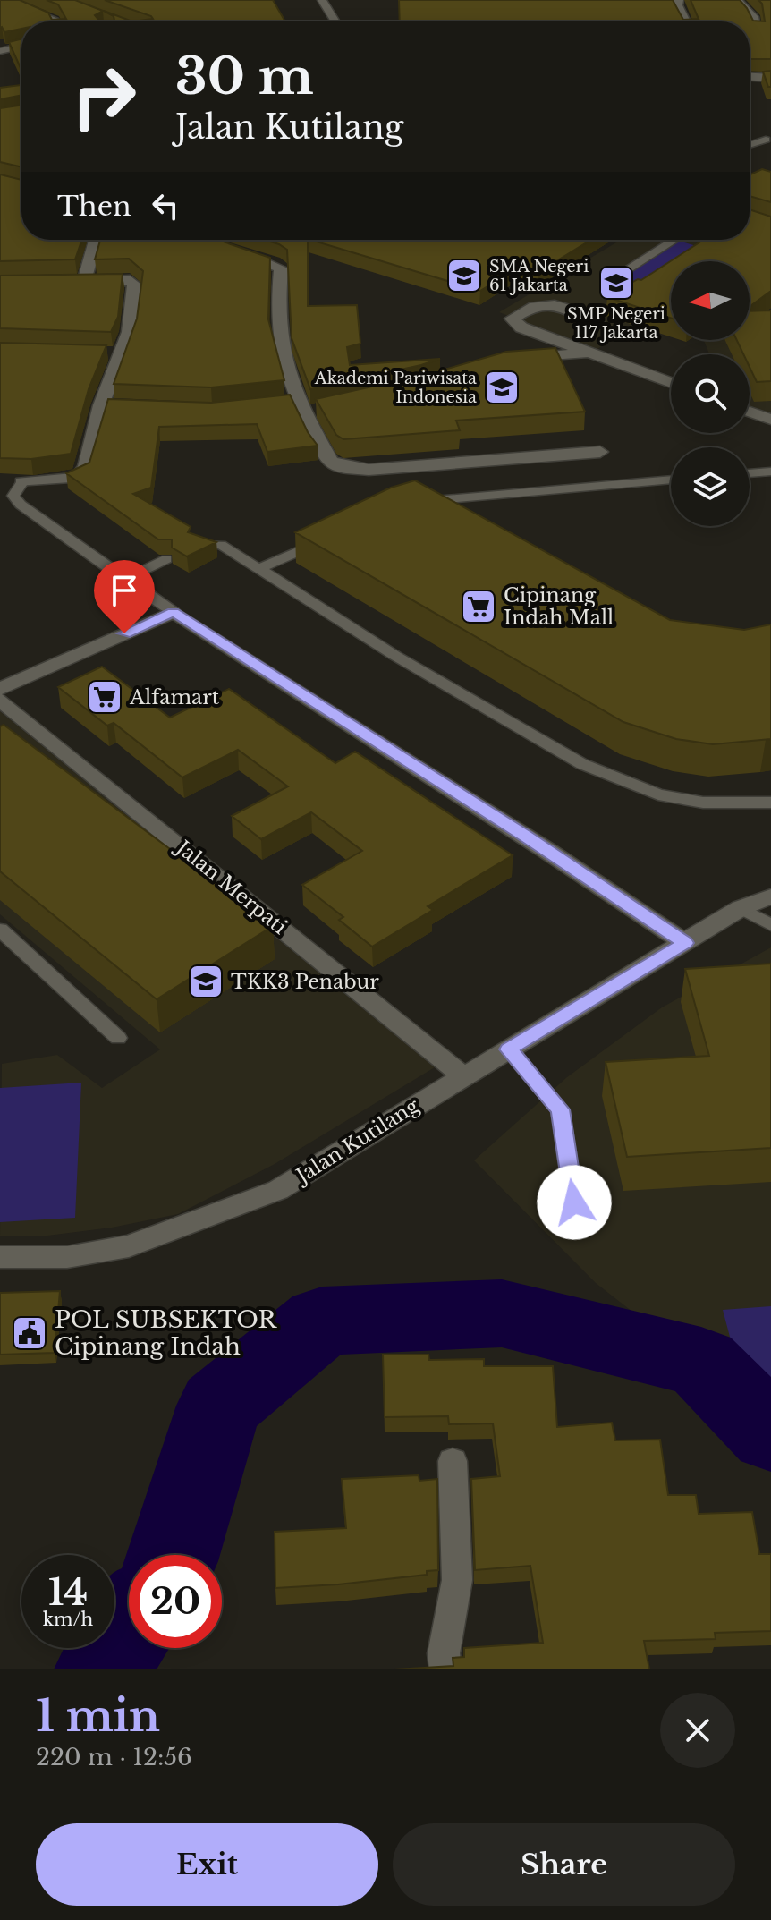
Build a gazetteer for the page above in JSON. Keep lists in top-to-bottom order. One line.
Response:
{"streets":{"street":["Jalan Merpati","Jalan Kutilang"]},"crossings":[["Jalan Merpati","Jalan Kutilang"]],"places":{"school or university":["SMA Negeri 61 Jakarta","SMP Negeri 117 Jakarta","Akademi Pariwisata Indonesia","TKK3 Penabur"],"supermarket":["Cipinang Indah Mall","Alfamart"],"public building":["POL SUBSEKTOR Cipinang Indah"]},"north":"left","page":{"turn":["30 m","Jalan Kutilang"],"then":"Then","speed":"14 km/h","limit":"20","heading":["1 min","220 m · 12:56"],"buttons":["Exit","Share"]}}
